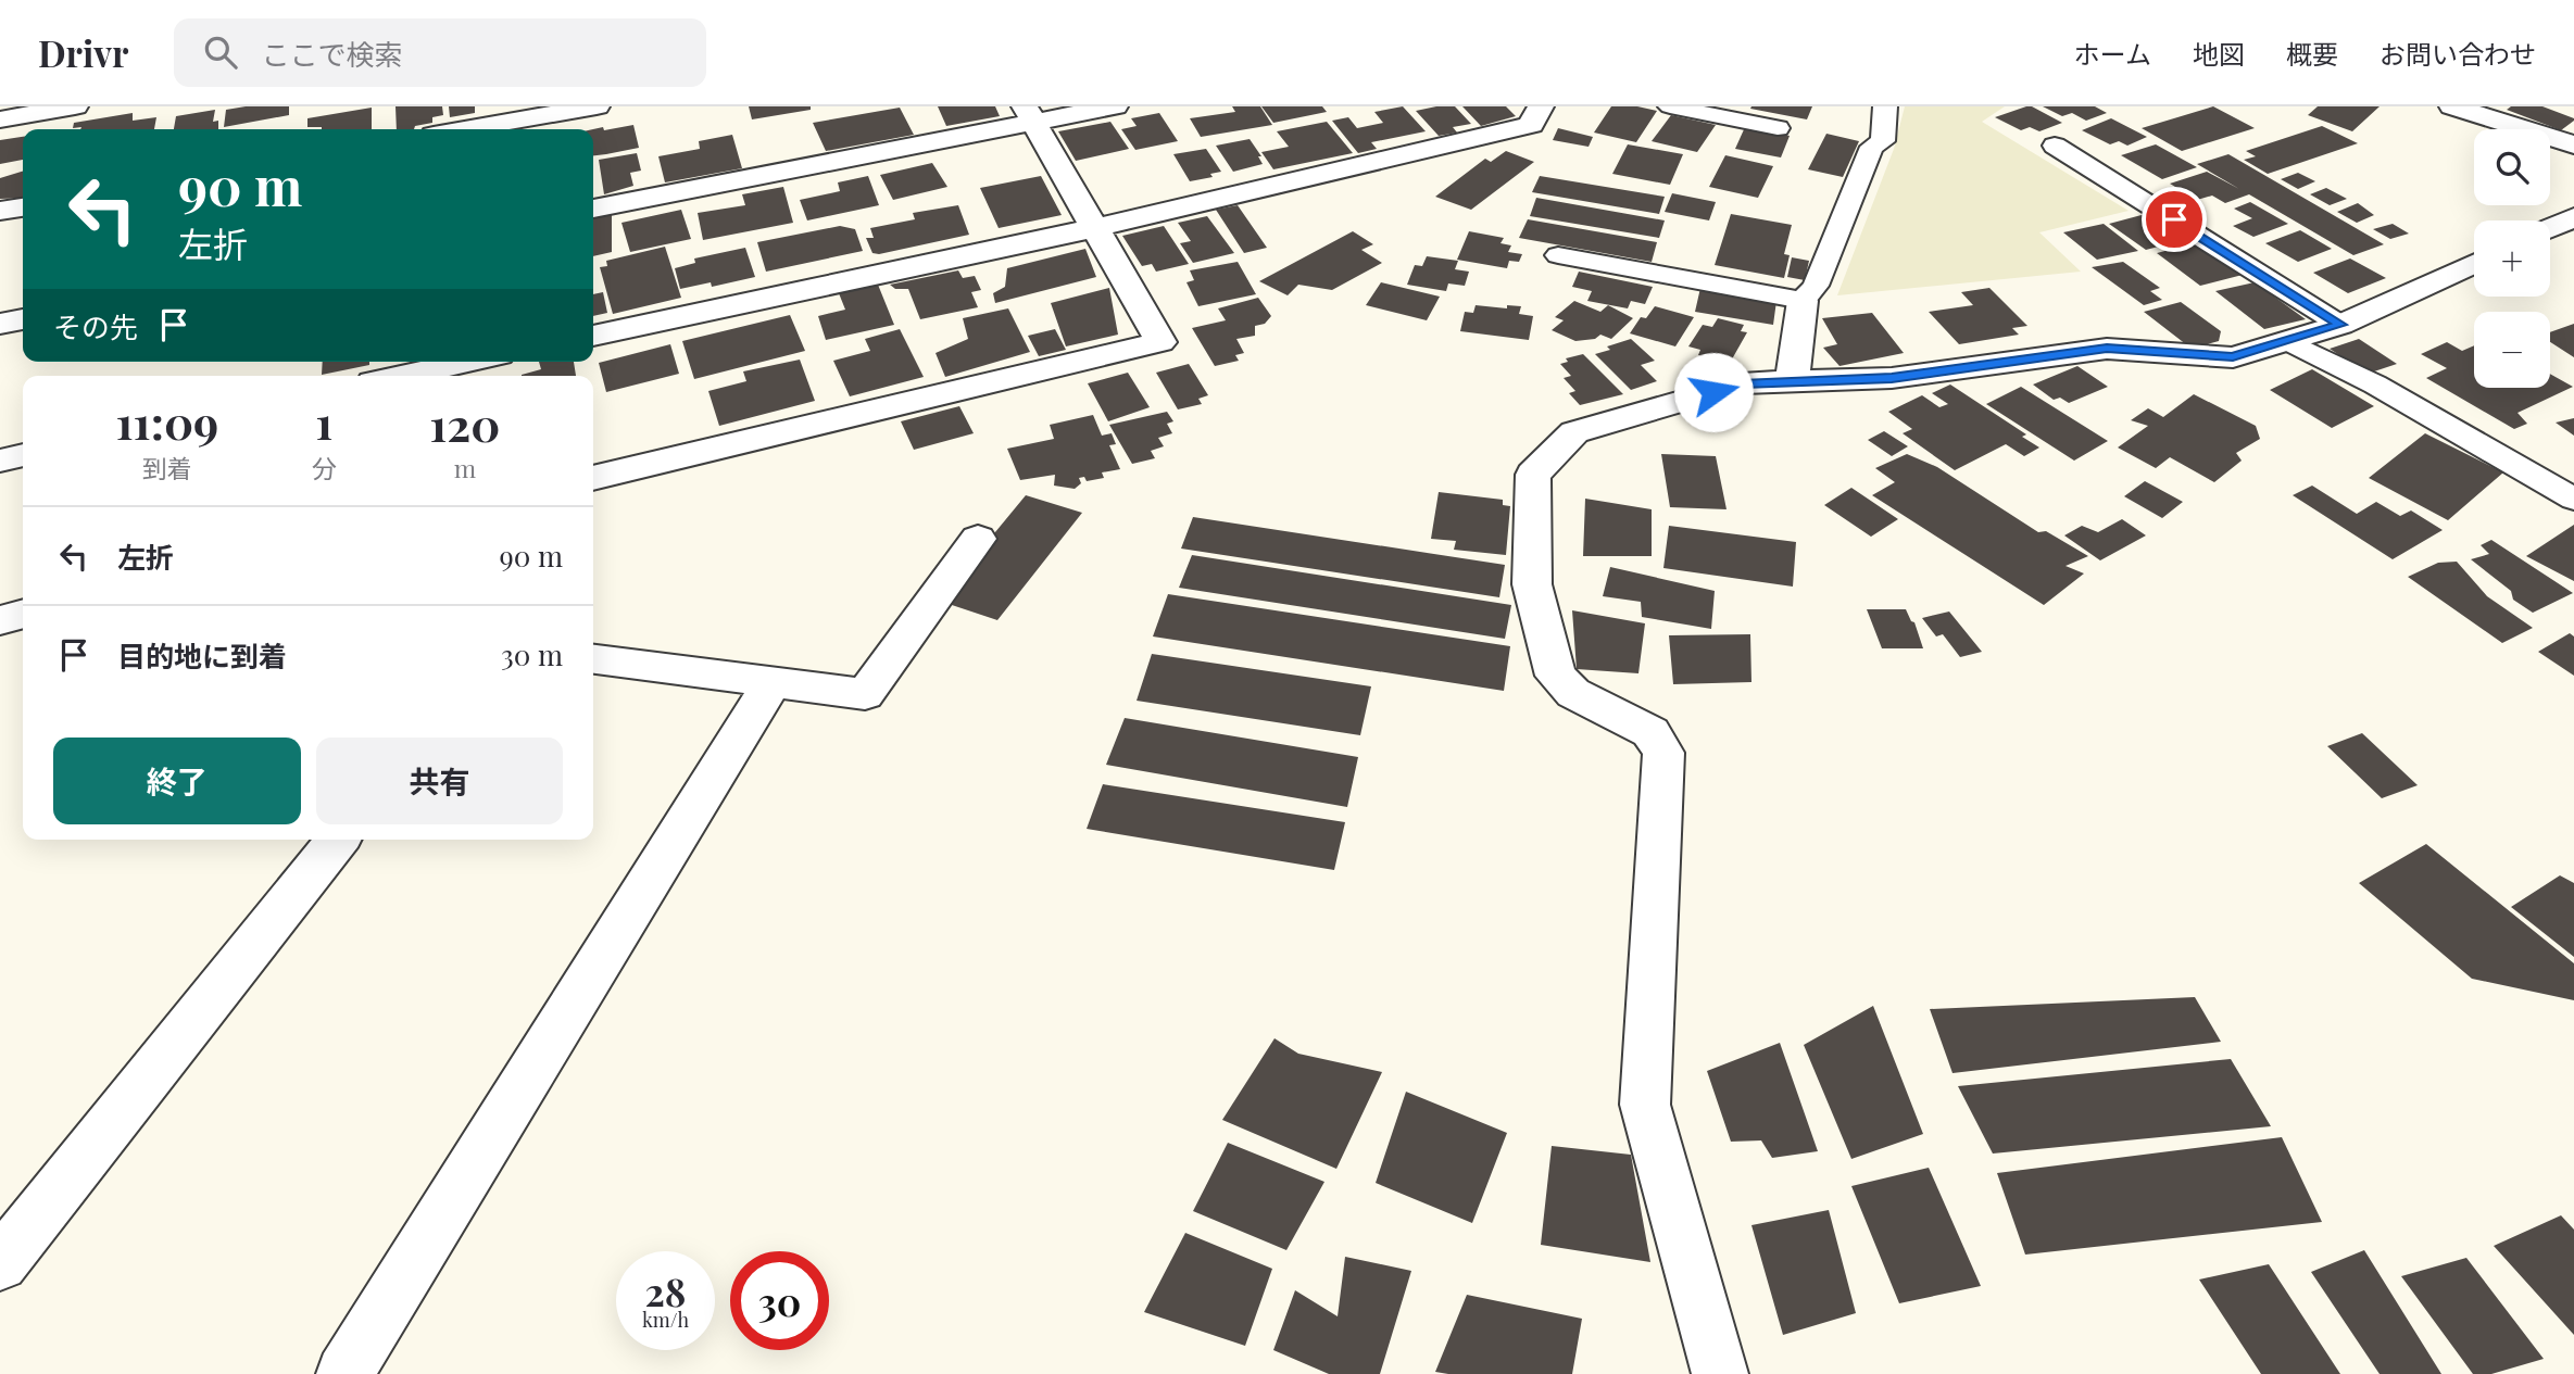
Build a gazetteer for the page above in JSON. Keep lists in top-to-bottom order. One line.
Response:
{"page":{"header":"Drivr","search":"ここで検索","nav":["ホーム","地図","概要","お問い合わせ"],"map_buttons":["+","−"],"turn":["90 m","左折"],"then":"その先","eta":["11:09","到着","1","分","120","m"],"list":[{"name":"左折","value":"90 m"},{"name":"目的地に到着","value":"30 m"}],"buttons":["終了","共有"],"speed":"28 km/h","limit":"30"}}
